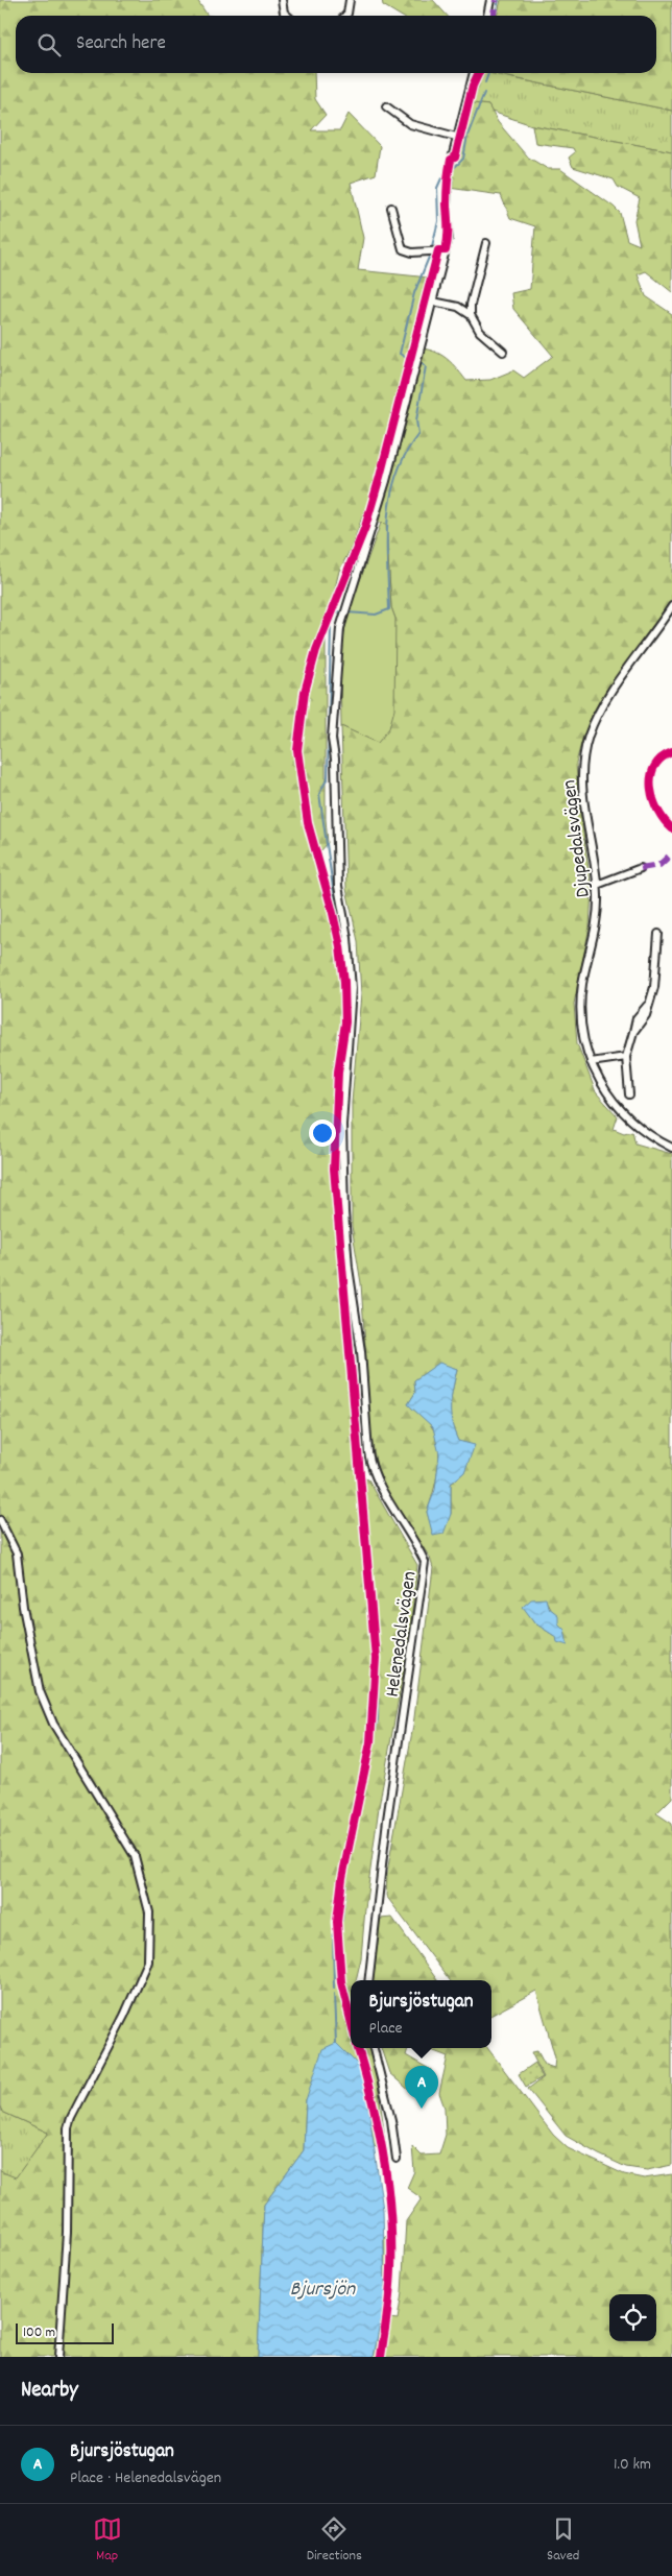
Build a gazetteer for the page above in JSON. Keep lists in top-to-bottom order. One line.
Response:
{"streets":{"street":["Djupedalsvägen","Helenedalsvägen"]},"water":["Bjursjön"],"scale_bar":"100 m","page":{"search":"Search here","popup":["Bjursjöstugan","Place"],"pins":"A","scale":"100 m","heading":"Nearby","list":[{"mark":"A","name":"Bjursjöstugan","note":"Place · Helenedalsvägen","value":"1.0 km"}],"nav":["Map","Directions","Saved"]}}
